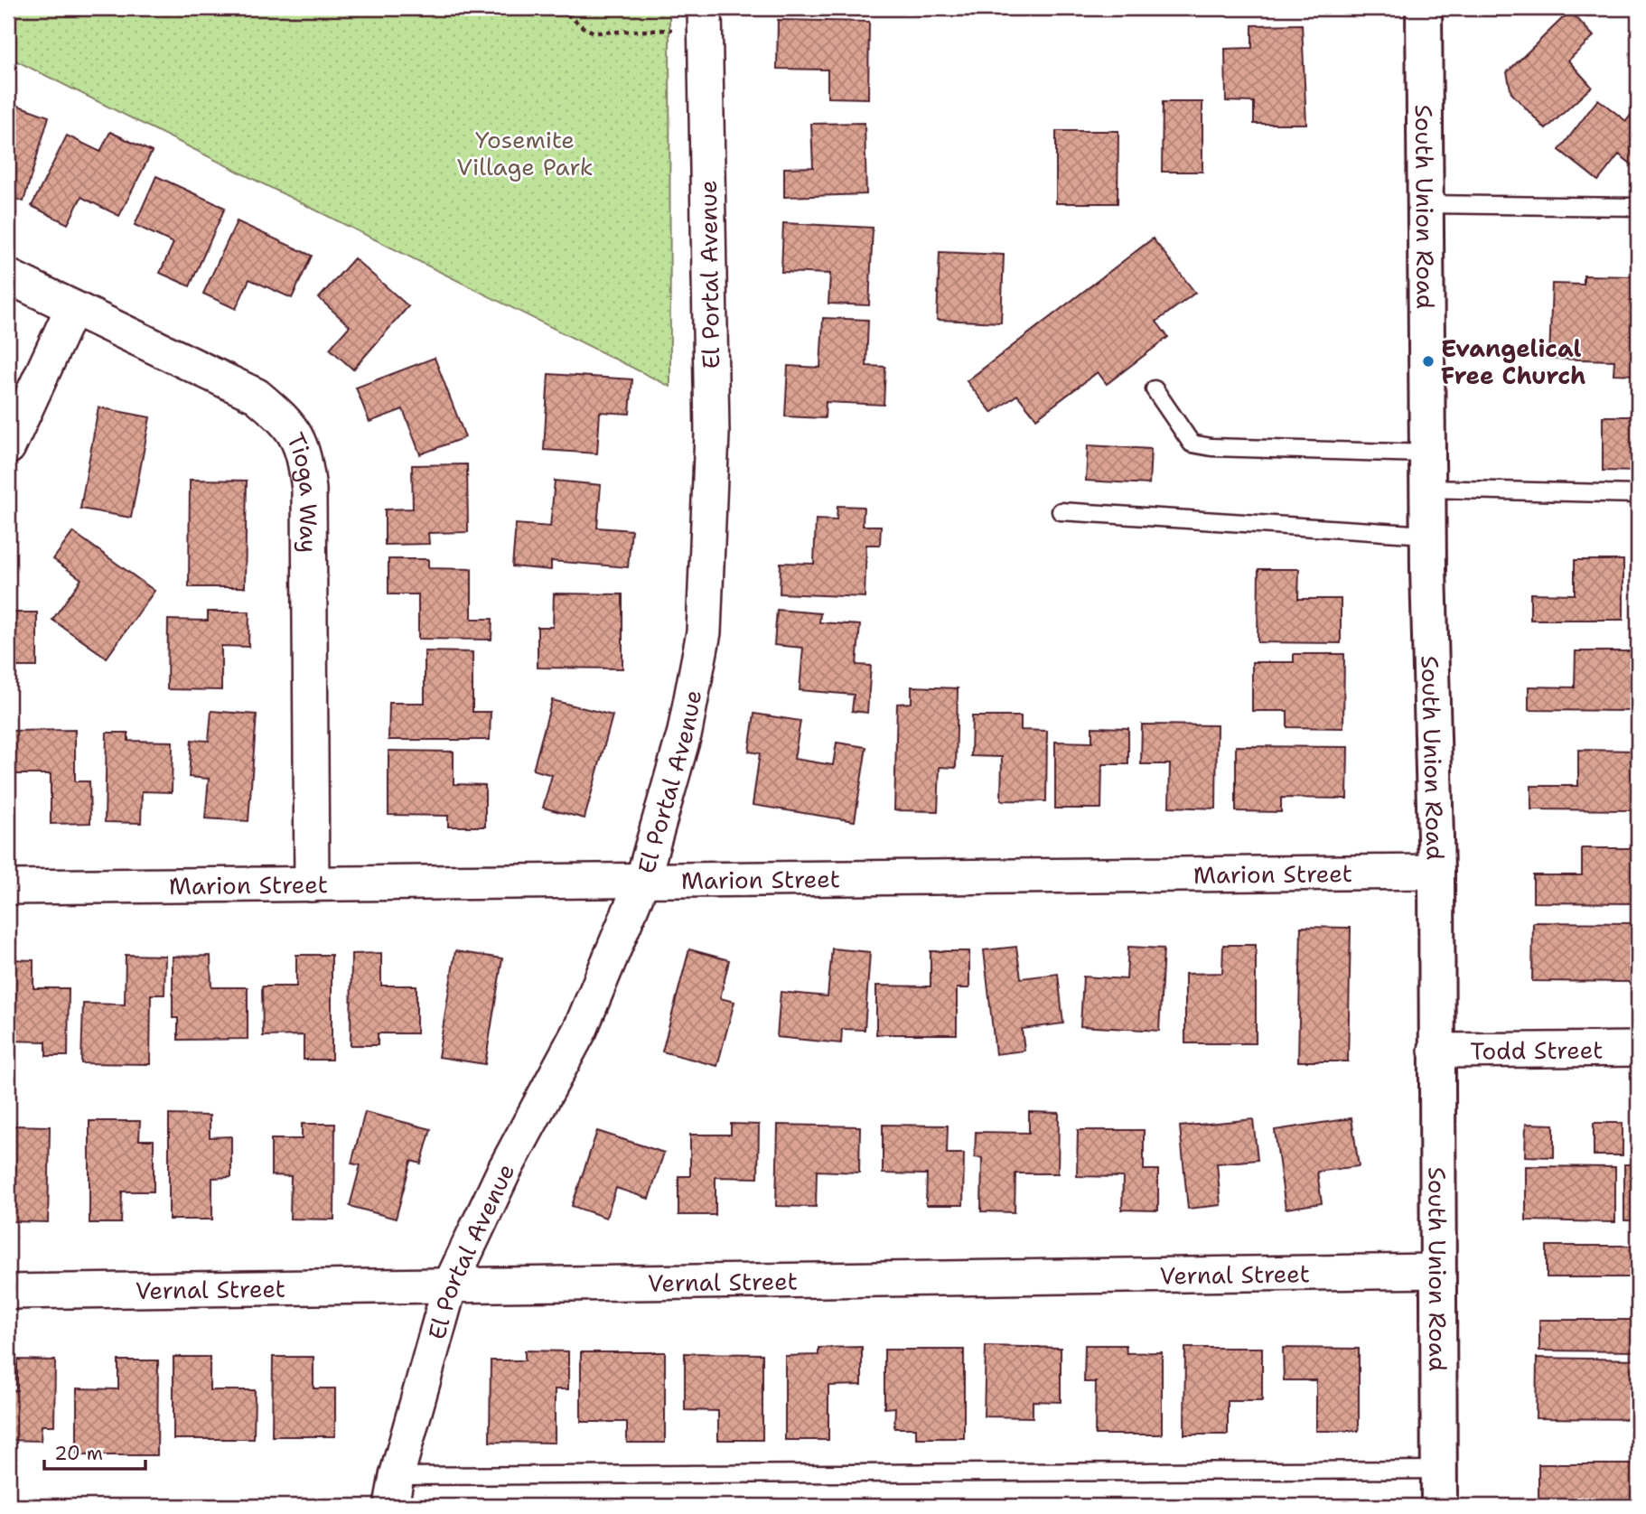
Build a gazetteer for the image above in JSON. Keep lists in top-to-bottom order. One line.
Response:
{"streets":{"street":["South Union Road","El Portal Avenue","Tioga Way","Marion Street","Todd Street","Vernal Street"]},"crossings":[["South Union Road","Marion Street"],["South Union Road","Todd Street"],["South Union Road","Vernal Street"],["El Portal Avenue","Marion Street"],["El Portal Avenue","Vernal Street"],["Tioga Way","Marion Street"]],"parks":["Yosemite Village Park"],"places":["Evangelical Free Church"],"scale_bar":"20 m"}
